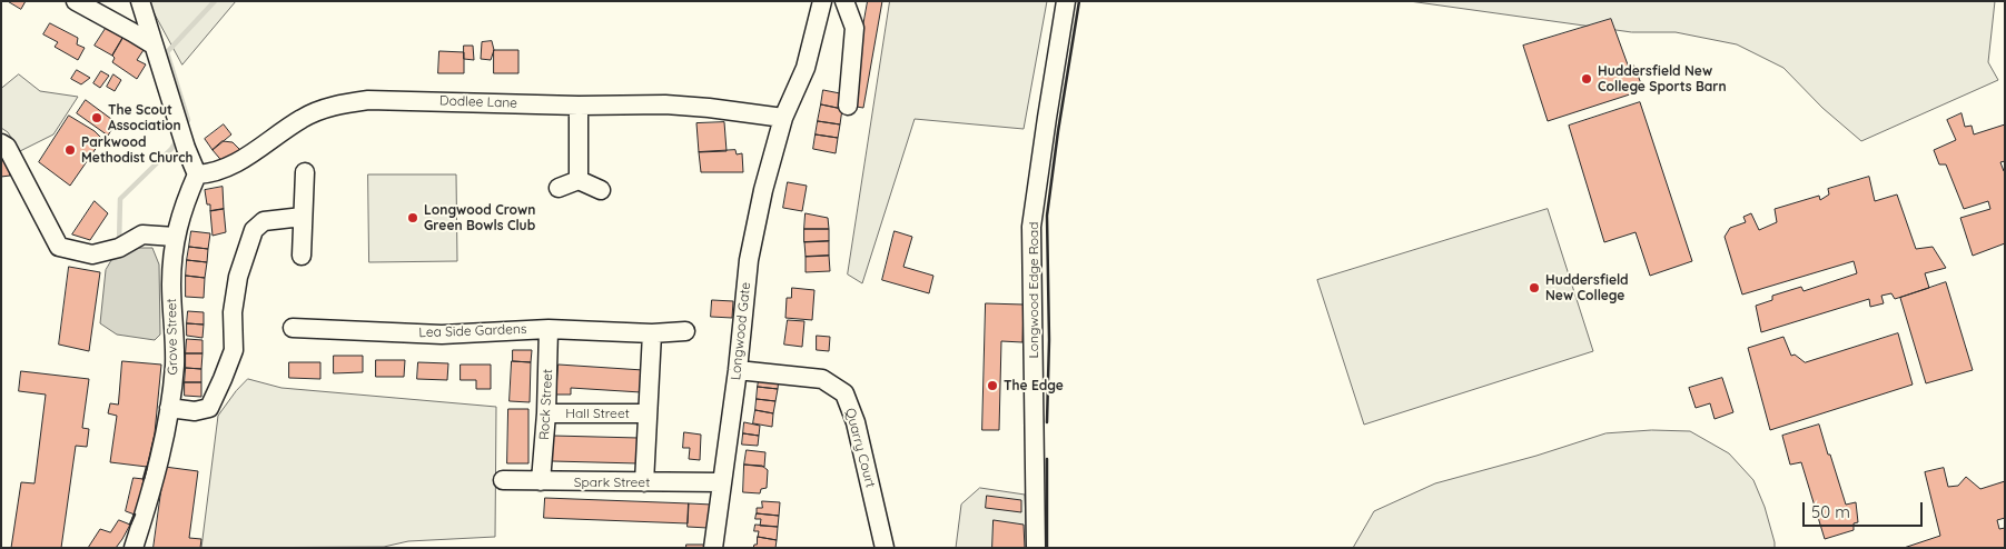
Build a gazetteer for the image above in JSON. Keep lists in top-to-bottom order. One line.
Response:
{"streets":{"street":["Dodlee Lane","Longwood Edge Road","Lea Side Gardens","Longwood Gate","Grove Street","Rock Street","Hall Street","Quarry Court","Spark Street"]},"crossings":[["Dodlee Lane","Longwood Gate"],["Dodlee Lane","Grove Street"],["Lea Side Gardens","Rock Street"],["Longwood Gate","Quarry Court"],["Longwood Gate","Spark Street"],["Rock Street","Hall Street"],["Rock Street","Spark Street"]],"places":["Huddersfield New College Sports Barn","The Scout Association","Parkwood Methodist Church","Longwood Crown Green Bowls Club","Huddersfield New College","The Edge"],"scale_bar":"50 m"}
